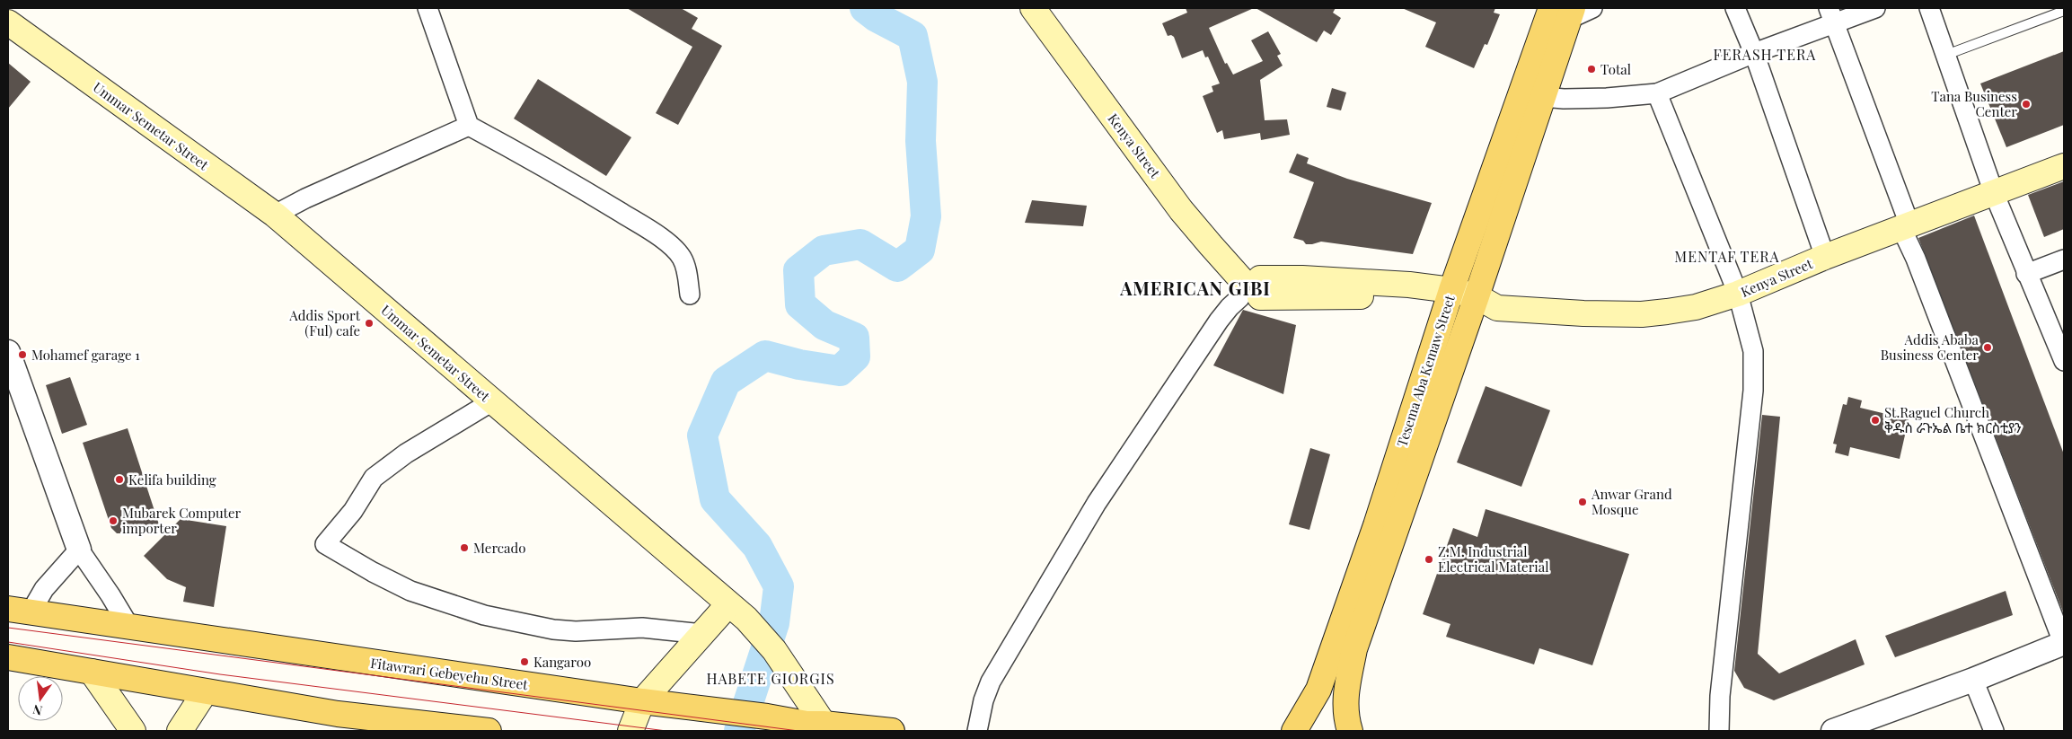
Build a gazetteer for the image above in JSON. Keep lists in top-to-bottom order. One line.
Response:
{"streets":{"main road":["Ummar Semetar Street","Kenya Street","Tesema Aba Kemaw Street","Fitawrari Gebeyehu Street"]},"crossings":[["Ummar Semetar Street","Fitawrari Gebeyehu Street"],["Kenya Street","Tesema Aba Kemaw Street"]],"districts":["FERASH TERA","MENTAF TERA","AMERICAN GIBI","HABETE GIORGIS"],"places":["Total","Tana Business Center","Addis Sport (Ful) cafe","Addis Ababa Business Center","Mohamef garage 1","St.Raguel Church ቅዱስ ራጉኤል ቤተ ክርስቲያን","Kelifa building","Anwar Grand Mosque","Mubarek Computer importer","Mercado","Z.M. Industrial Electrical Material","Kangaroo"],"north":"bottom"}
